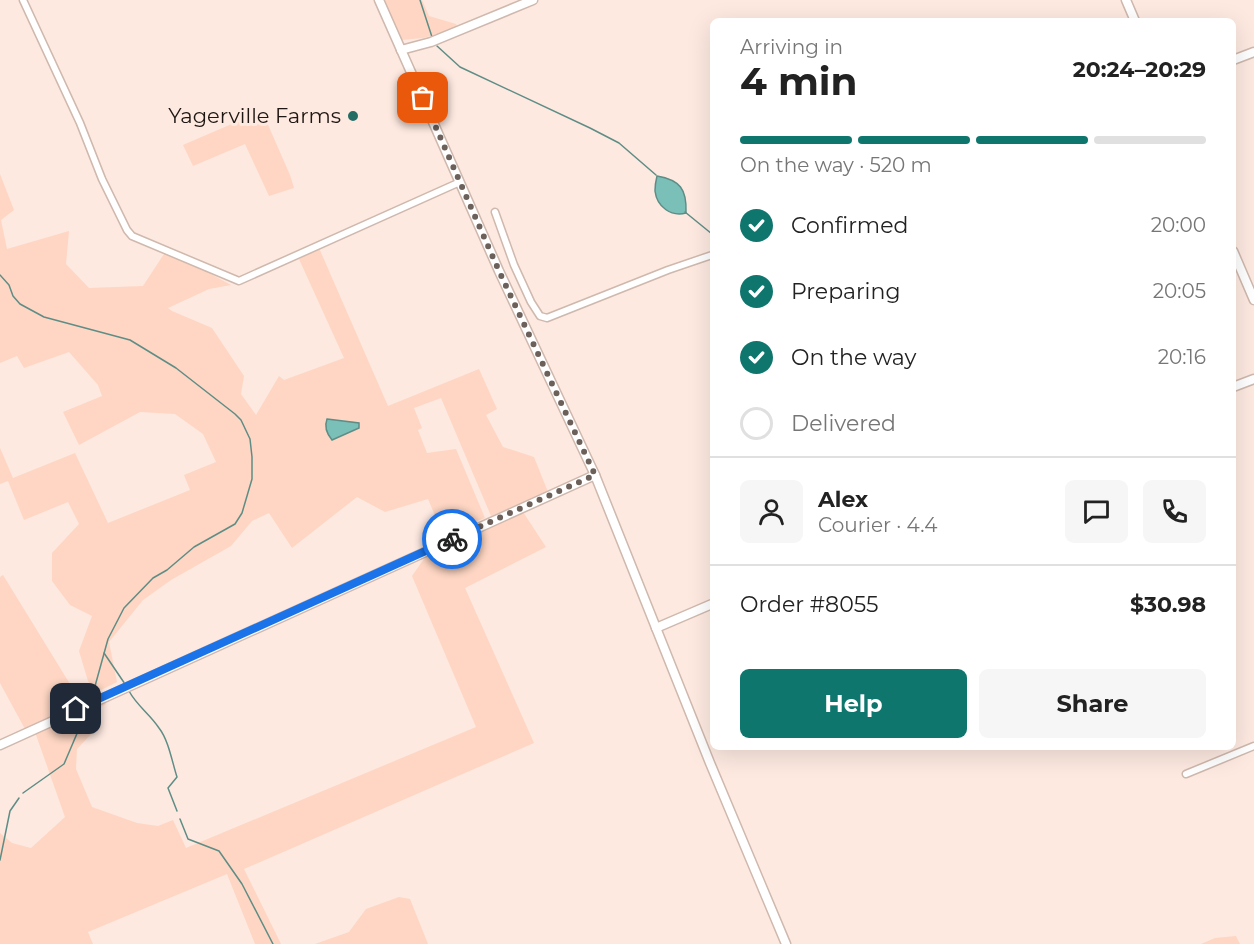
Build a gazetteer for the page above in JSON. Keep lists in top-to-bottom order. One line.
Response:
{"places":["Yagerville Farms"],"page":{"heading":["4 min","Arriving in","20:24–20:29"],"panel":["Alex","Courier · 4.4","Order #8055","$30.98"],"bar":"On the way · 520 m","list":[["Confirmed","20:00"],["Preparing","20:05"],["On the way","20:16"],"Delivered"],"buttons":["Help","Share"]}}
